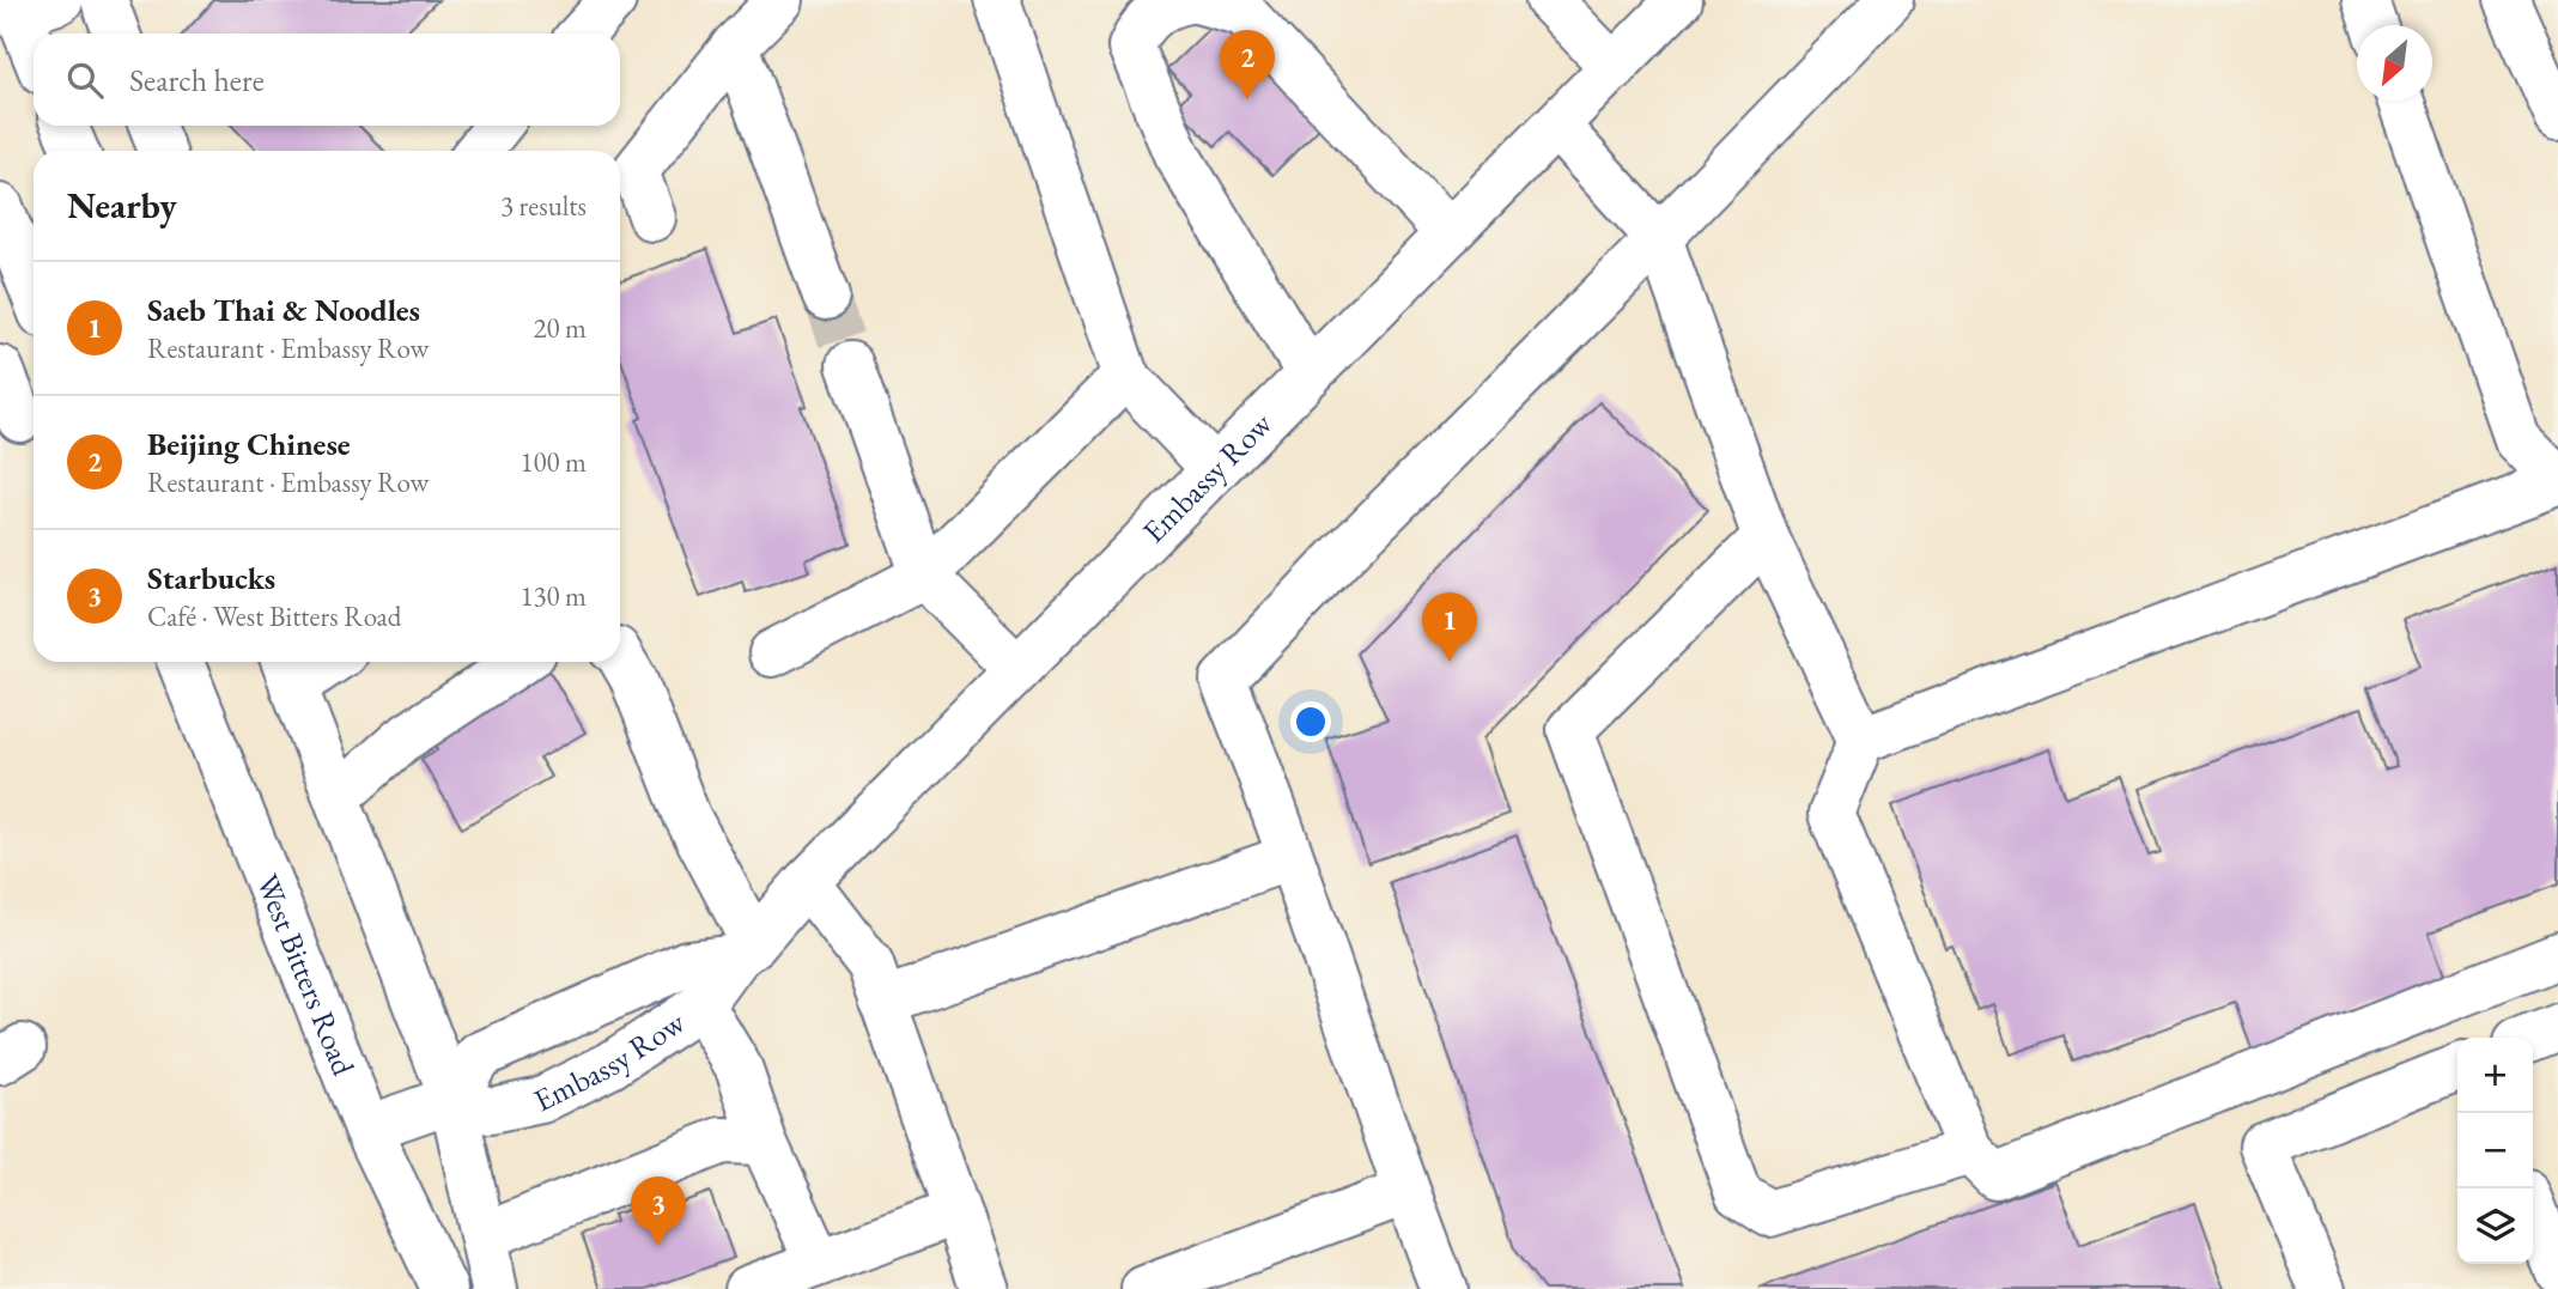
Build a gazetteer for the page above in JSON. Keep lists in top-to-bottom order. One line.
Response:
{"streets":{"street":["Embassy Row","West Bitters Road"]},"north":"bottom left","page":{"pins":["2","1","3"],"search":"Search here","heading":["Nearby","3 results"],"list":[{"mark":"1","name":"Saeb Thai & Noodles","note":"Restaurant · Embassy Row","value":"20 m"},{"mark":"2","name":"Beijing Chinese","note":"Restaurant · Embassy Row","value":"100 m"},{"mark":"3","name":"Starbucks","note":"Café · West Bitters Road","value":"130 m"}],"map_buttons":["+","−"]}}
